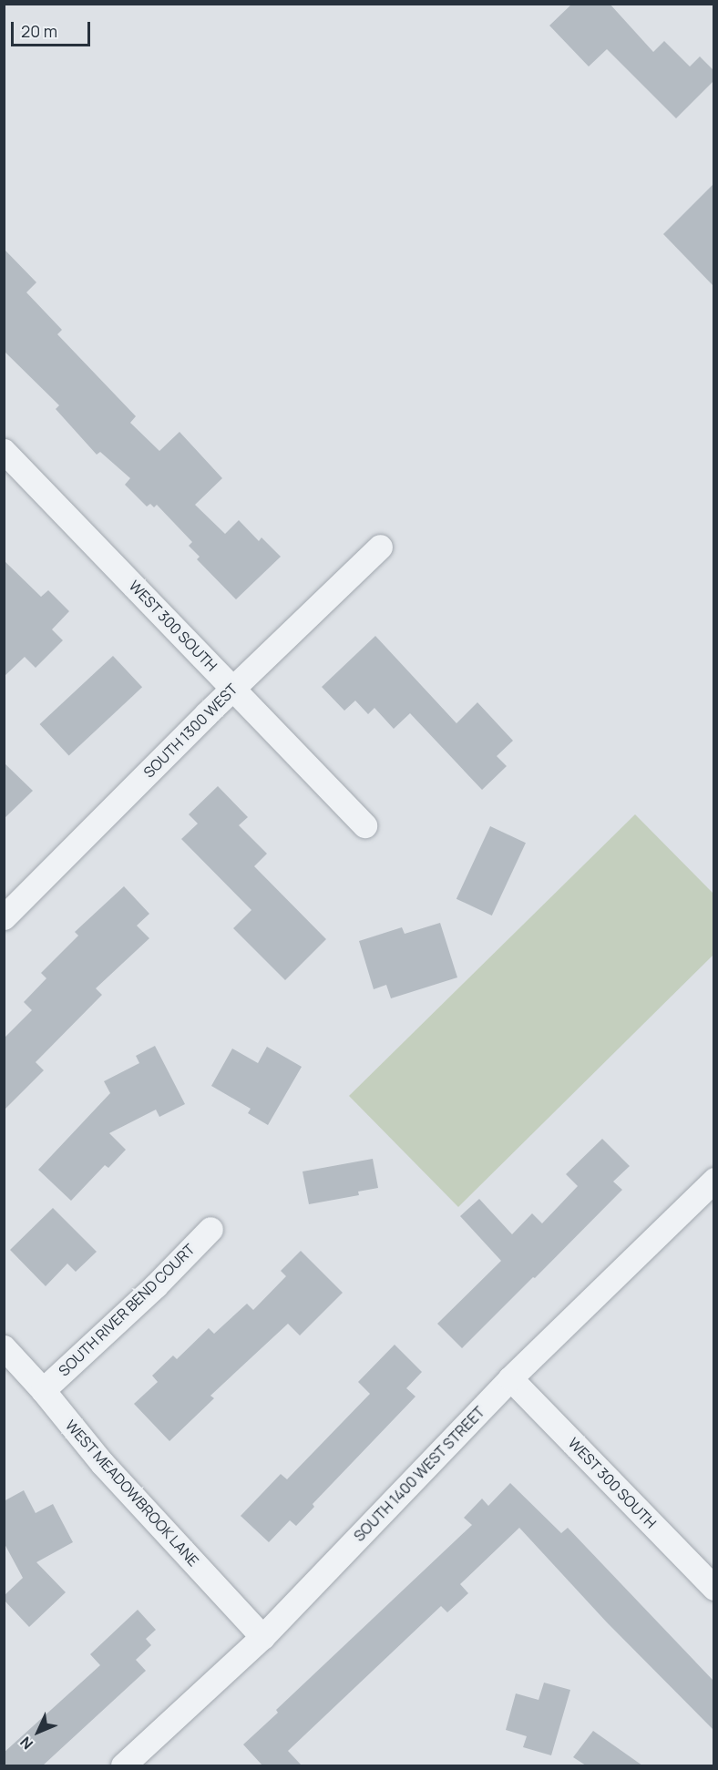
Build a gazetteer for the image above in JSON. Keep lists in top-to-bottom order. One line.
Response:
{"streets":{"street":["WEST 300 SOUTH","SOUTH 1300 WEST","SOUTH RIVER BEND COURT","SOUTH 1400 WEST STREET","WEST MEADOWBROOK LANE"]},"crossings":[["WEST 300 SOUTH","SOUTH 1300 WEST"],["WEST 300 SOUTH","SOUTH 1400 WEST STREET"],["SOUTH RIVER BEND COURT","WEST MEADOWBROOK LANE"],["SOUTH 1400 WEST STREET","WEST MEADOWBROOK LANE"]],"scale_bar":"20 m","north":"bottom left"}
